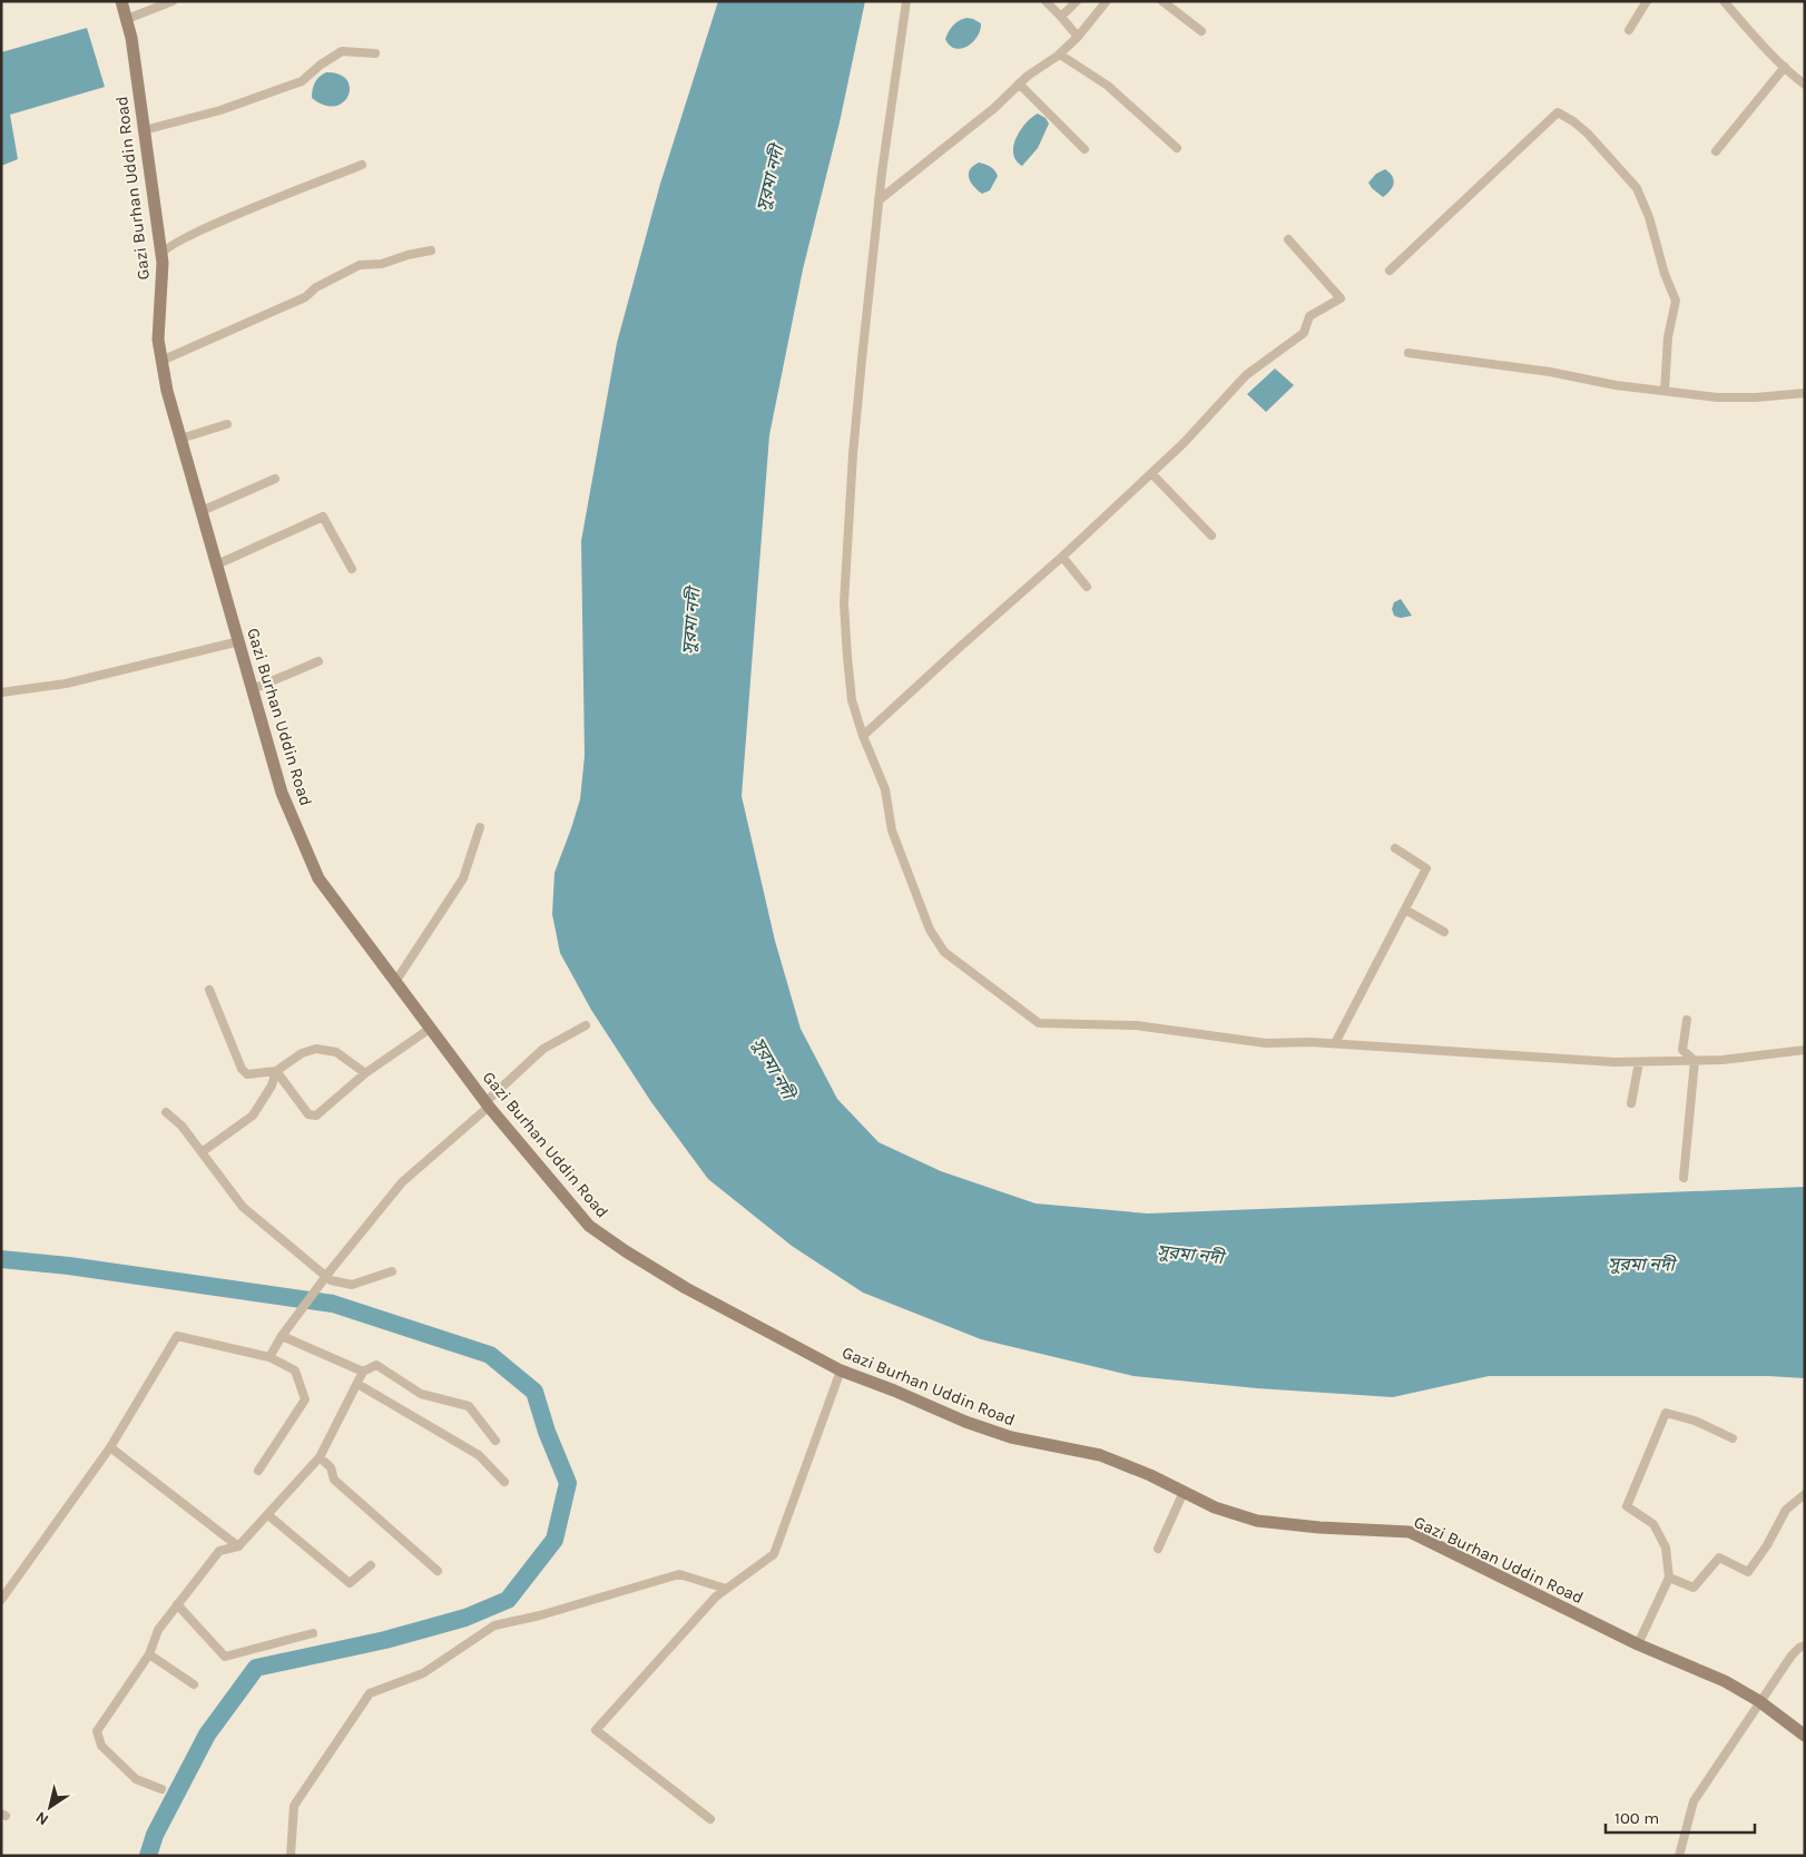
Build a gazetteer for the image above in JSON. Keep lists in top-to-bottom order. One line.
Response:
{"streets":{"street":["Gazi Burhan Uddin Road"]},"water":["সুরমা নদী"],"scale_bar":"100 m","north":"bottom left"}
